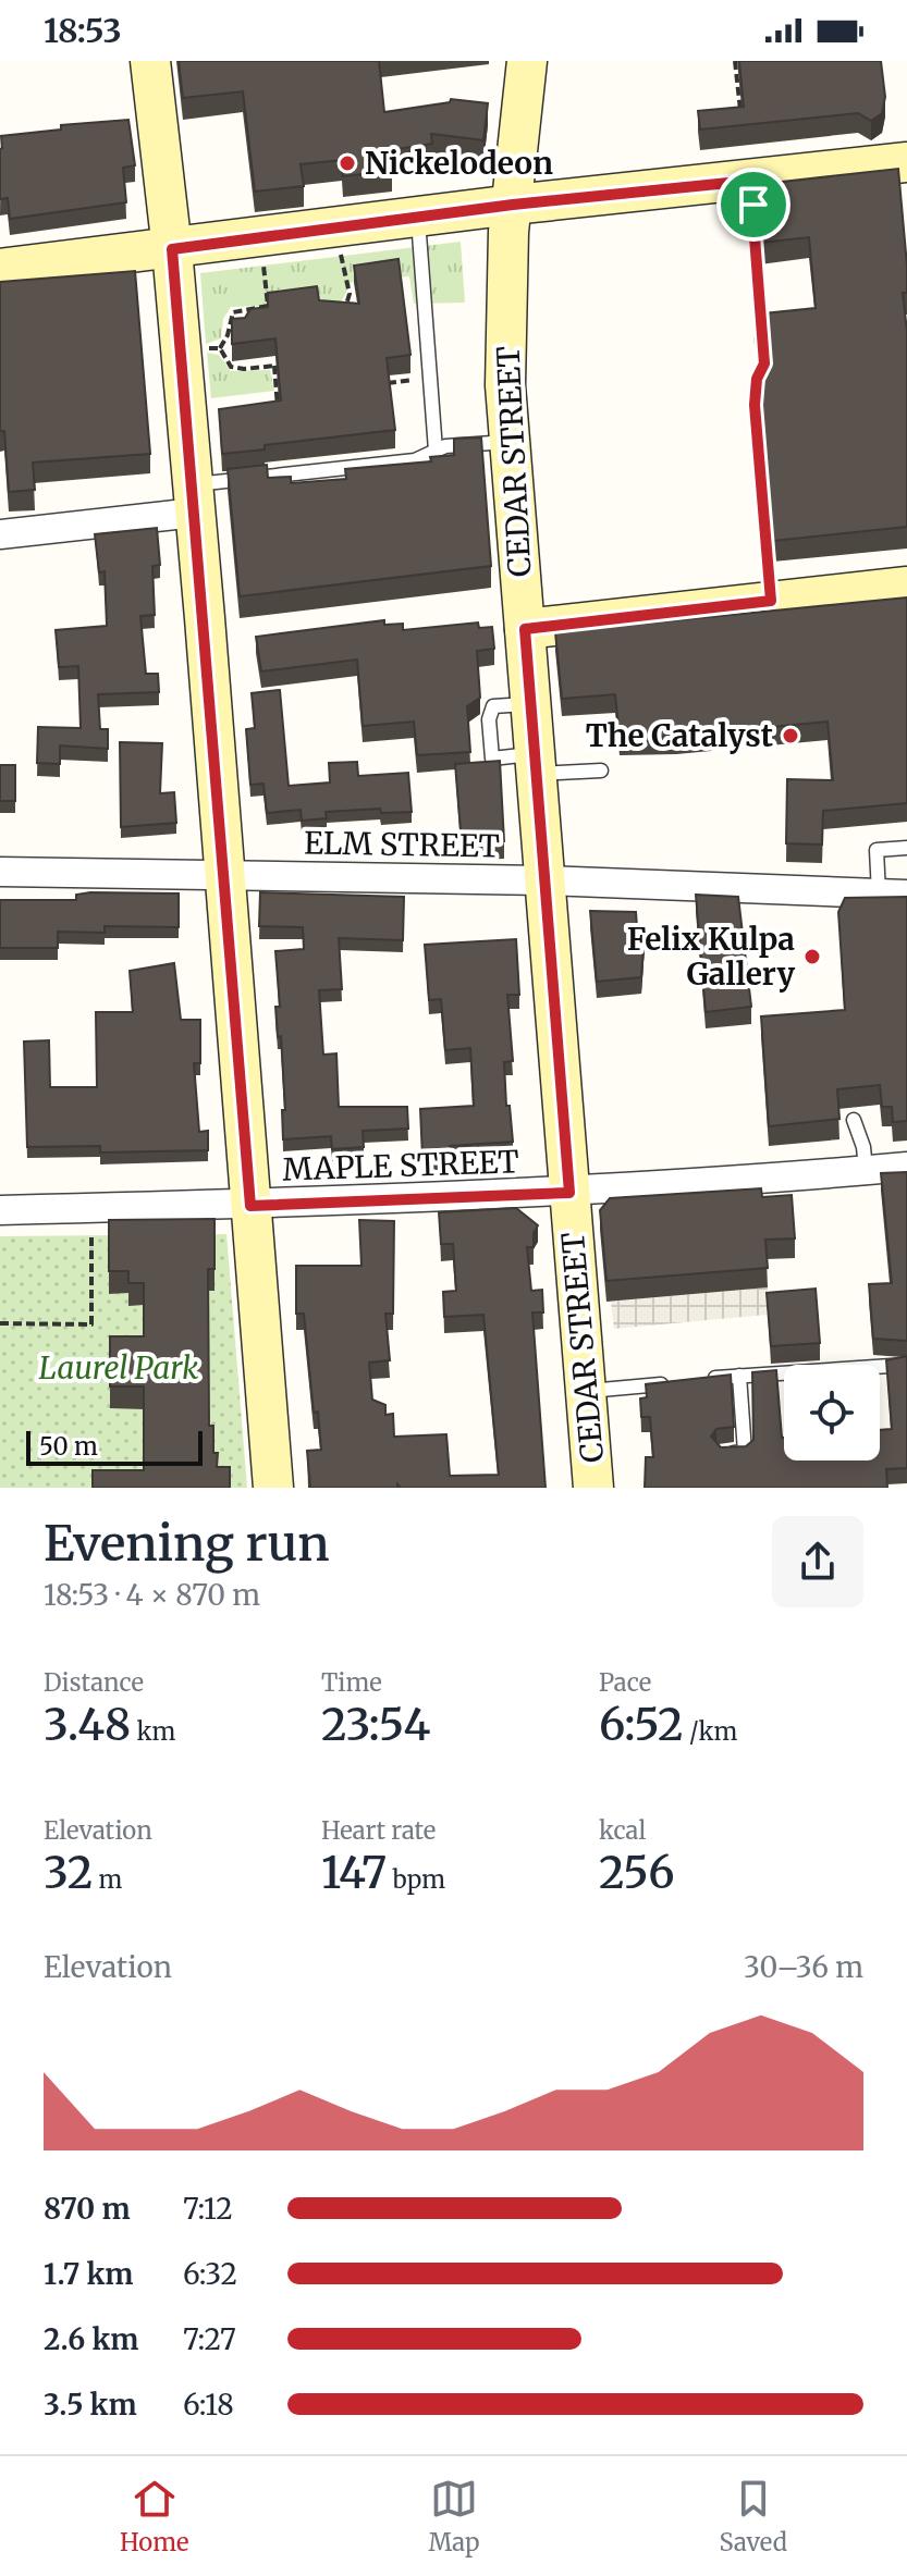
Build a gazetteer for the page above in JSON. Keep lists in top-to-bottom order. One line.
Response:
{"streets":{"street":["CEDAR STREET","ELM STREET","MAPLE STREET"]},"crossings":[["CEDAR STREET","ELM STREET"],["CEDAR STREET","MAPLE STREET"]],"parks":["Laurel Park"],"places":["Nickelodeon","The Catalyst","Felix Kulpa Gallery"],"scale_bar":"50 m","page":{"status":"18:53","scale":"50 m","heading":["Evening run","18:53 · 4 × 870 m"],"stats":[["Distance","3.48 km"],["Time","23:54"],["Pace","6:52 /km"],["Elevation","32 m"],["Heart rate","147 bpm"],["kcal","256"]],"chart":["Elevation","30–36 m"],"list":[{"name":"870 m","note":"7:12"},{"name":"1.7 km","note":"6:32"},{"name":"2.6 km","note":"7:27"},{"name":"3.5 km","note":"6:18"}],"tabs":["Home","Map","Saved"]}}
